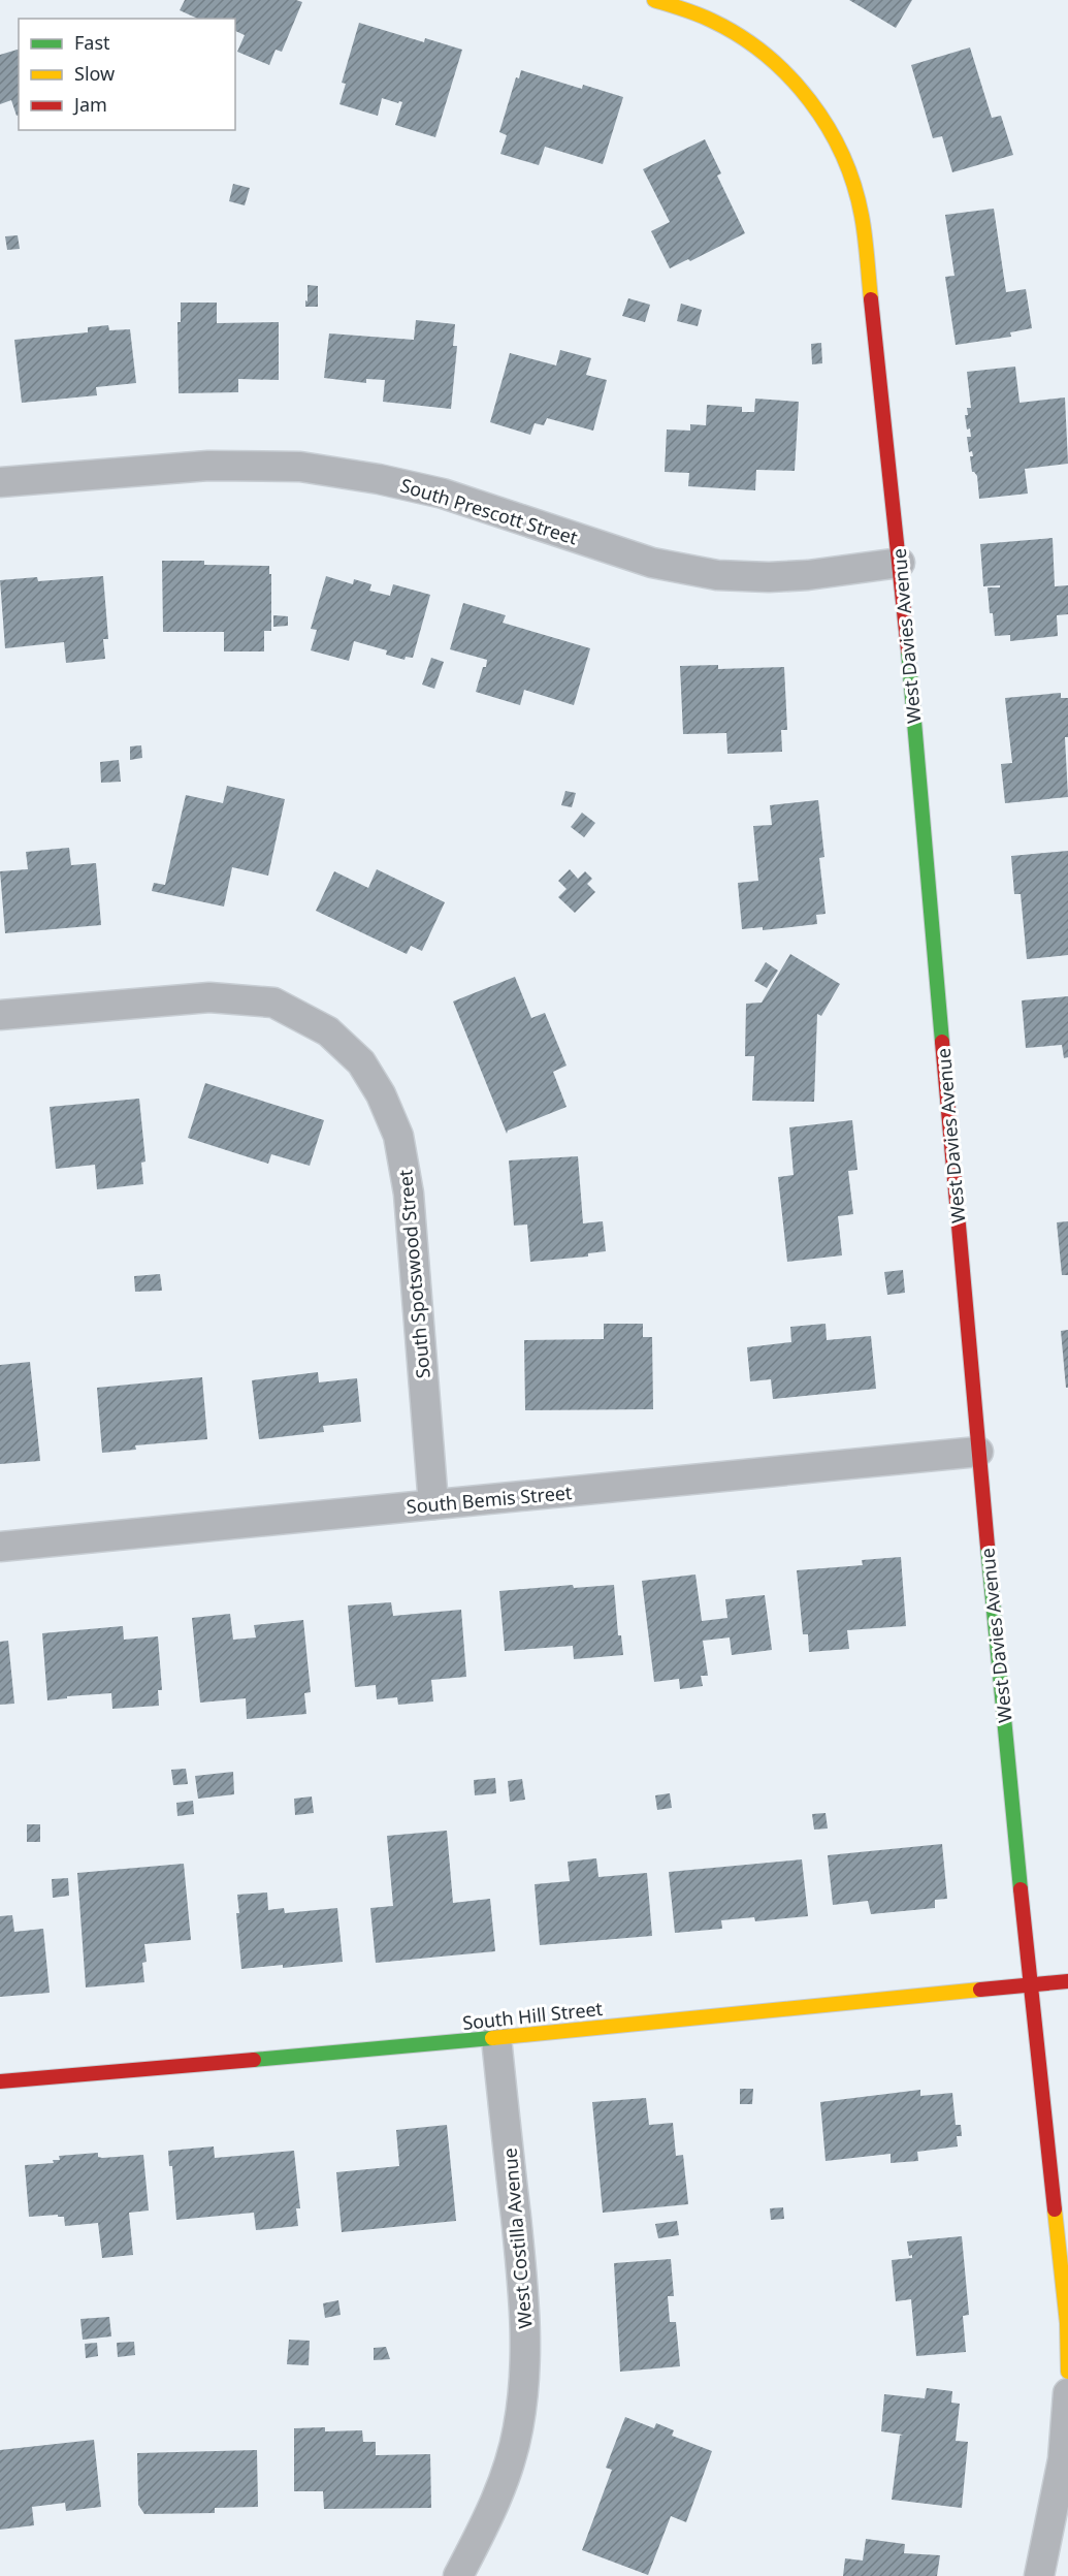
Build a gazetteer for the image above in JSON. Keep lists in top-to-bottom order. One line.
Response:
{"streets":{"street":["South Prescott Street","West Davies Avenue","South Spotswood Street","South Bemis Street","South Hill Street","West Costilla Avenue"]},"crossings":[["South Prescott Street","West Davies Avenue"],["West Davies Avenue","South Bemis Street"],["West Davies Avenue","South Hill Street"],["South Spotswood Street","South Bemis Street"],["South Hill Street","West Costilla Avenue"]],"legend":["Fast","Slow","Jam"]}
